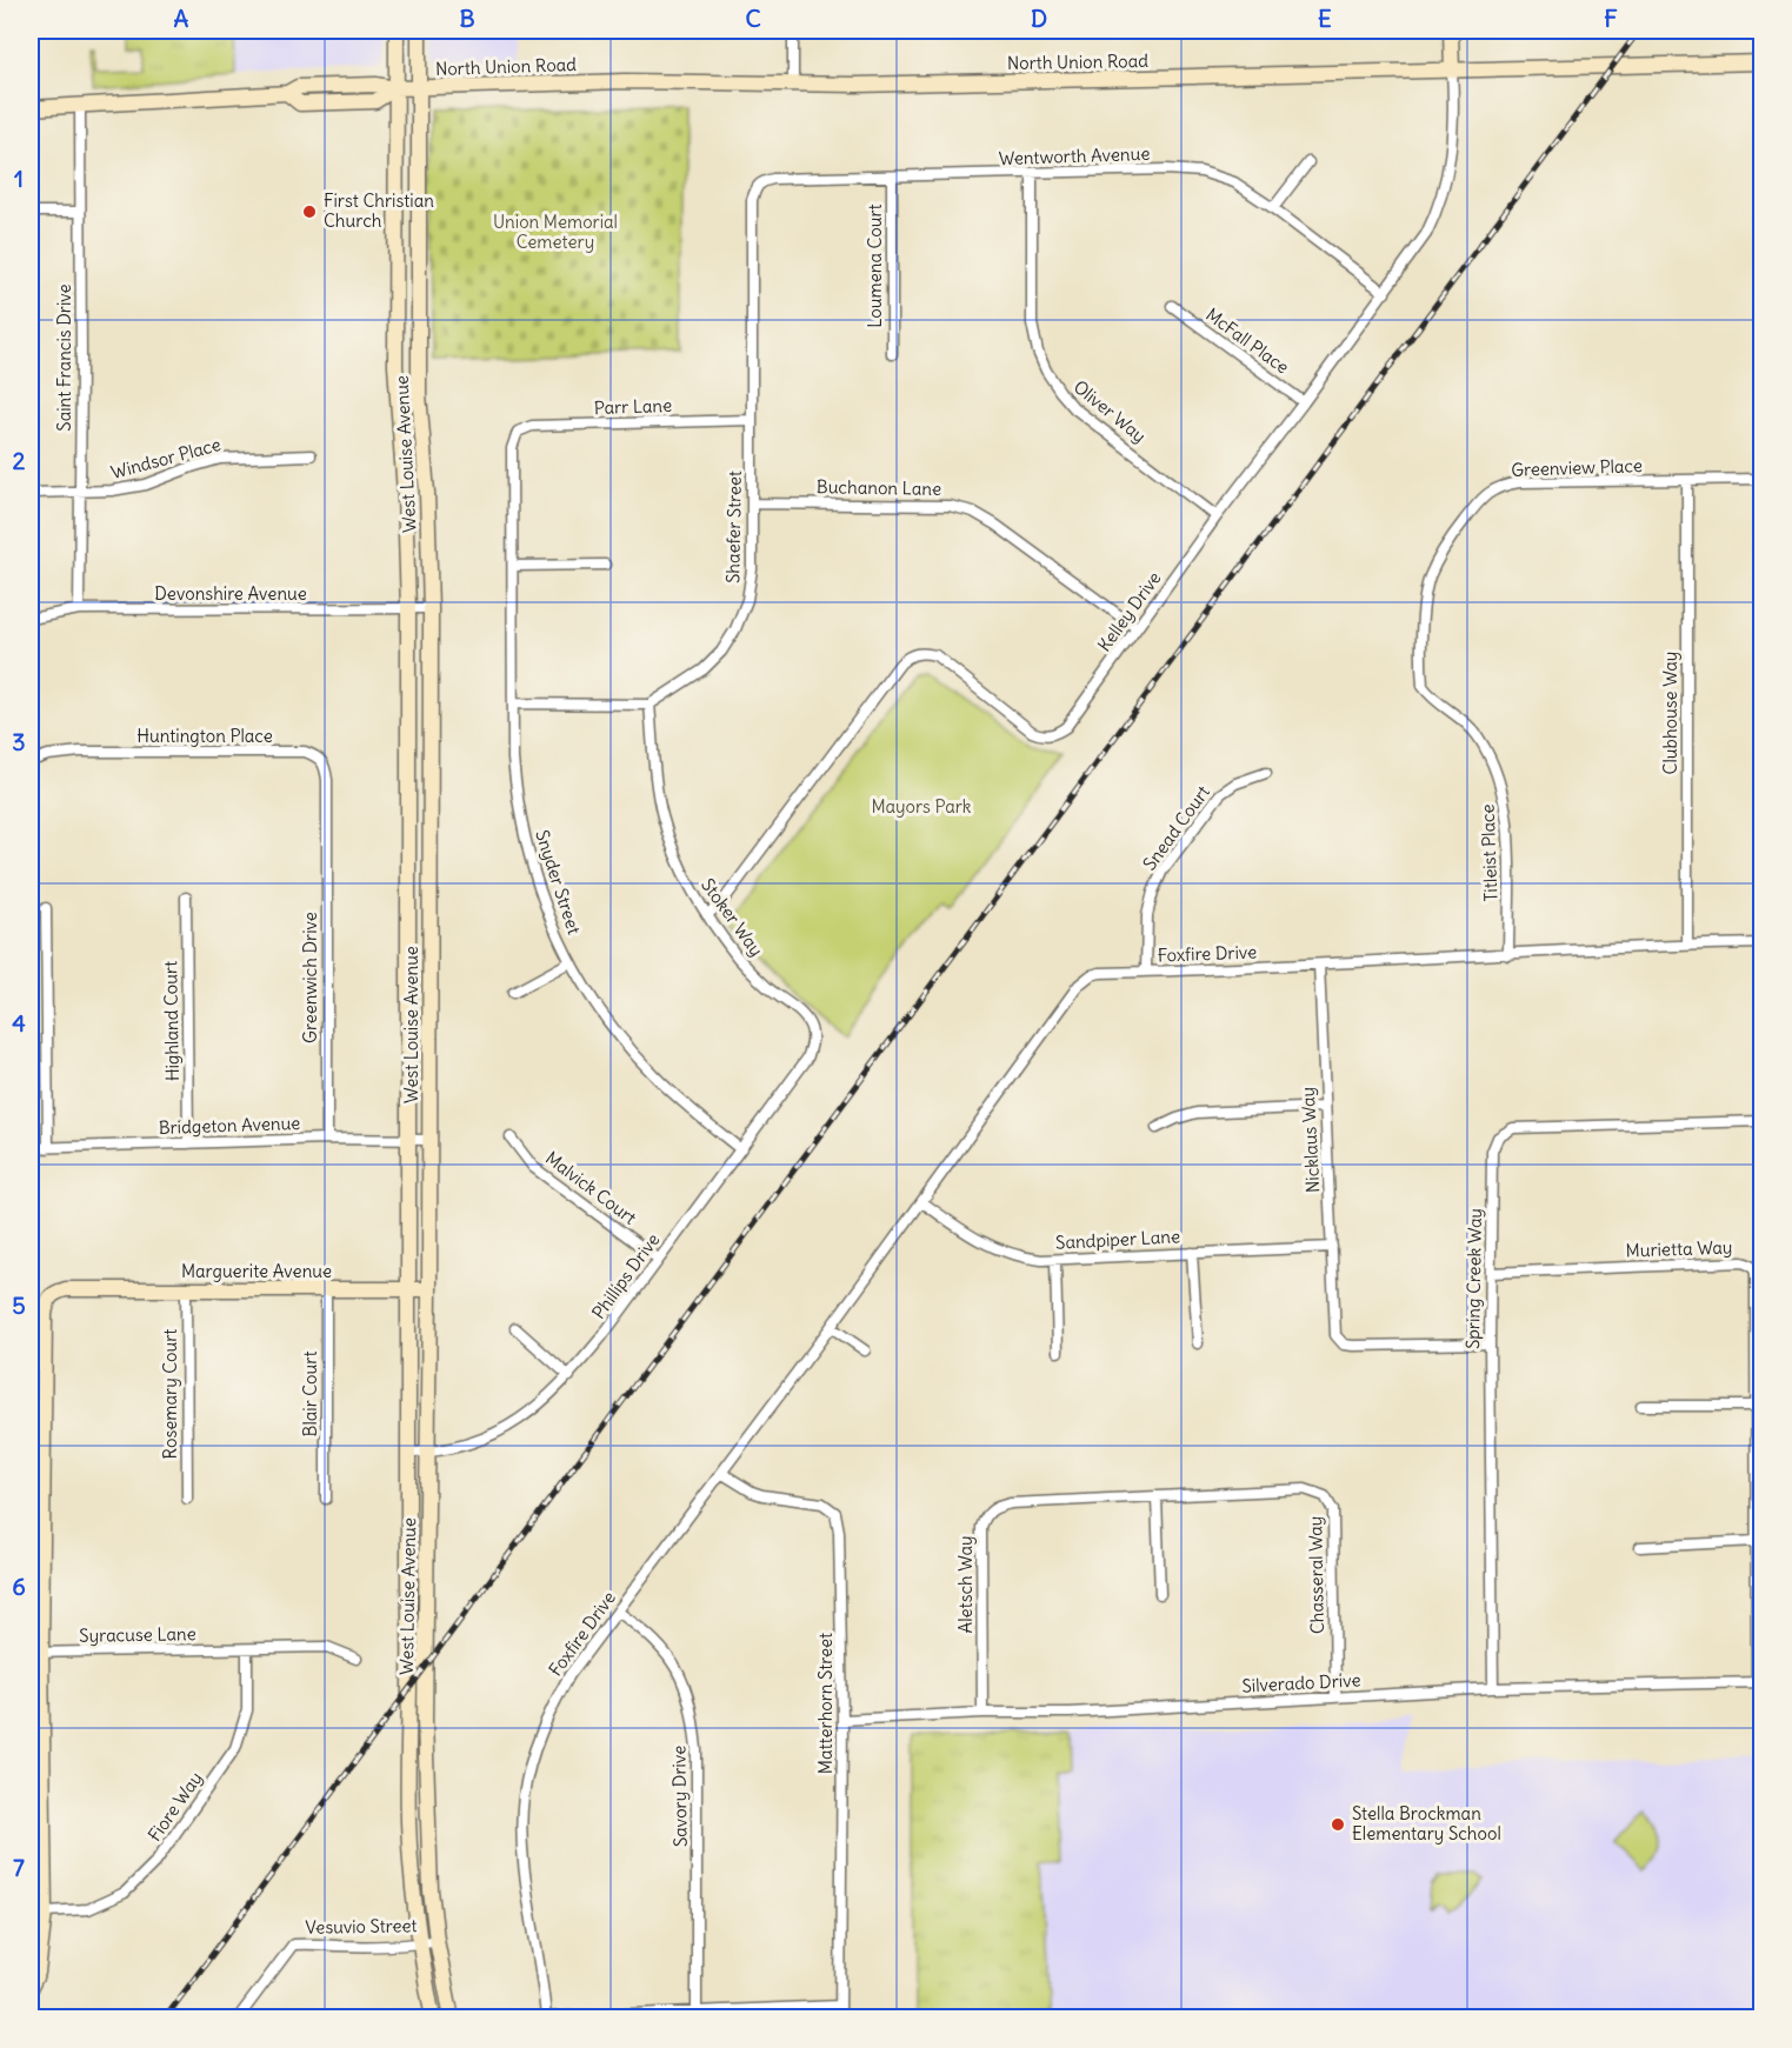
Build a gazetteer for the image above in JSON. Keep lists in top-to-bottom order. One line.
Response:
{"streets":{"main road":["North Union Road","West Louise Avenue","Marguerite Avenue"],"street":["Wentworth Avenue","Loumena Court","McFall Place","Saint Francis Drive","Parr Lane","Oliver Way","Windsor Place","Greenview Place","Buchanon Lane","Shaefer Street","Devonshire Avenue","Kelley Drive","Clubhouse Way","Huntington Place","Snead Court","Titleist Place","Snyder Street","Stoker Way","Foxfire Drive","Greenwich Drive","Highland Court","Bridgeton Avenue","Nicklaus Way","Malvick Court","Sandpiper Lane","Murietta Way","Phillips Drive","Spring Creek Way","Rosemary Court","Blair Court","Chasseral Way","Aletsch Way","Syracuse Lane","Silverado Drive","Matterhorn Street","Savory Drive","Fiore Way","Vesuvio Street"]},"crossings":[["North Union Road","Saint Francis Drive"],["North Union Road","West Louise Avenue"],["North Union Road","Kelley Drive"],["Wentworth Avenue","Loumena Court"],["Wentworth Avenue","Oliver Way"],["Wentworth Avenue","Shaefer Street"],["Wentworth Avenue","Kelley Drive"],["McFall Place","Kelley Drive"],["Saint Francis Drive","Windsor Place"],["Saint Francis Drive","Devonshire Avenue"],["Parr Lane","Shaefer Street"],["Parr Lane","Snyder Street"],["Oliver Way","Kelley Drive"],["West Louise Avenue","Devonshire Avenue"],["West Louise Avenue","Bridgeton Avenue"],["West Louise Avenue","Marguerite Avenue"],["West Louise Avenue","Phillips Drive"],["West Louise Avenue","Vesuvio Street"],["Greenview Place","Clubhouse Way"],["Greenview Place","Titleist Place"],["Buchanon Lane","Shaefer Street"],["Buchanon Lane","Kelley Drive"],["Shaefer Street","Stoker Way"],["Kelley Drive","Stoker Way"],["Clubhouse Way","Foxfire Drive"],["Huntington Place","Greenwich Drive"],["Snead Court","Foxfire Drive"],["Titleist Place","Foxfire Drive"],["Snyder Street","Phillips Drive"],["Stoker Way","Phillips Drive"],["Foxfire Drive","Nicklaus Way"],["Foxfire Drive","Sandpiper Lane"],["Foxfire Drive","Matterhorn Street"],["Foxfire Drive","Savory Drive"],["Greenwich Drive","Bridgeton Avenue"],["Highland Court","Bridgeton Avenue"],["Nicklaus Way","Sandpiper Lane"],["Nicklaus Way","Spring Creek Way"],["Malvick Court","Phillips Drive"],["Murietta Way","Spring Creek Way"],["Murietta Way","Silverado Drive"],["Marguerite Avenue","Rosemary Court"],["Marguerite Avenue","Blair Court"],["Spring Creek Way","Silverado Drive"],["Chasseral Way","Aletsch Way"],["Chasseral Way","Silverado Drive"],["Aletsch Way","Silverado Drive"],["Syracuse Lane","Fiore Way"],["Silverado Drive","Matterhorn Street"]],"parks":["Union Memorial Cemetery","Mayors Park"],"places":["First Christian Church","Stella Brockman Elementary School"],"grid":{"columns":["A","B","C","D","E","F"],"rows":["1","2","3","4","5","6","7"]}}
